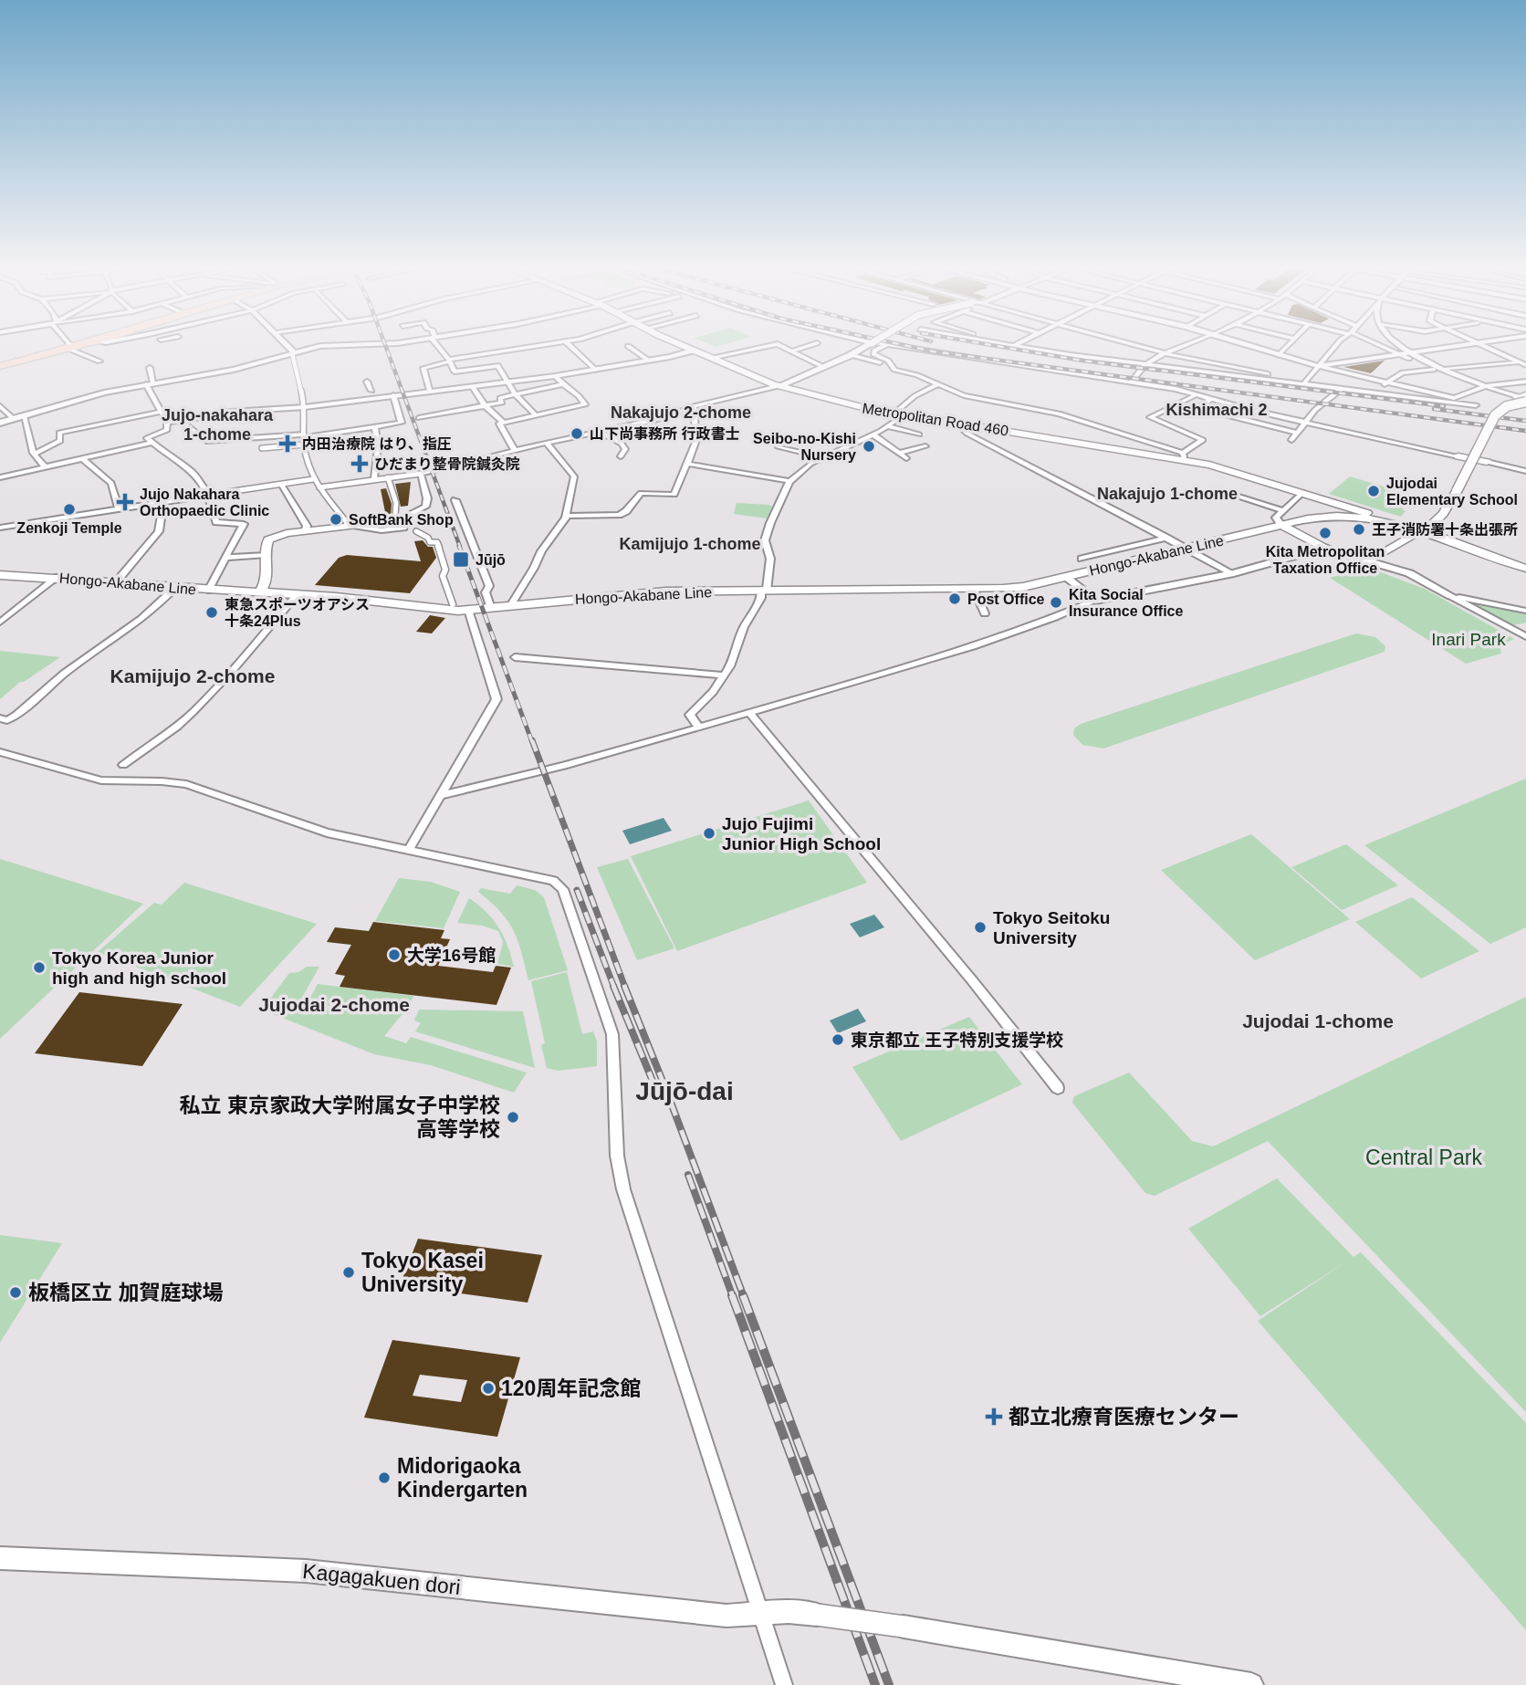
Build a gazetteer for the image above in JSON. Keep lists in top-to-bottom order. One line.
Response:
{"streets":{"main road":["Metropolitan Road 460","Hongo-Akabane Line"],"street":["Kagagakuen dori"]},"crossings":[["Metropolitan Road 460","Hongo-Akabane Line"]],"districts":["Kishimachi 2","Nakajujo 2-chome","Jujo-nakahara 1-chome","Nakajujo 1-chome","Kamijujo 1-chome","Kamijujo 2-chome","Jujodai 2-chome","Jujodai 1-chome","Jūjō-dai"],"parks":["Inari Park","Central Park"],"places":{"other":["山下尚事務所 行政書士","Seibo-no-Kishi Nursery","Jujodai Elementary School","Zenkoji Temple","SoftBank Shop","王子消防署十条出張所","Kita Metropolitan Taxation Office","Post Office","Kita Social Insurance Office","東急スポーツオアシス 十条24Plus","Jujo Fujimi Junior High School","Tokyo Seitoku University","大学16号館","Tokyo Korea Junior high and high school","東京都立 王子特別支援学校","私立 東京家政大学附属女子中学校 高等学校","Tokyo Kasei University","板橋区立 加賀庭球場","120周年記念館","Midorigaoka Kindergarten"],"health":["内田治療院 はり、指圧","ひだまり整骨院鍼灸院","Jujo Nakahara Orthopaedic Clinic","都立北療育医療センター"],"transit":["Jūjō"]}}
